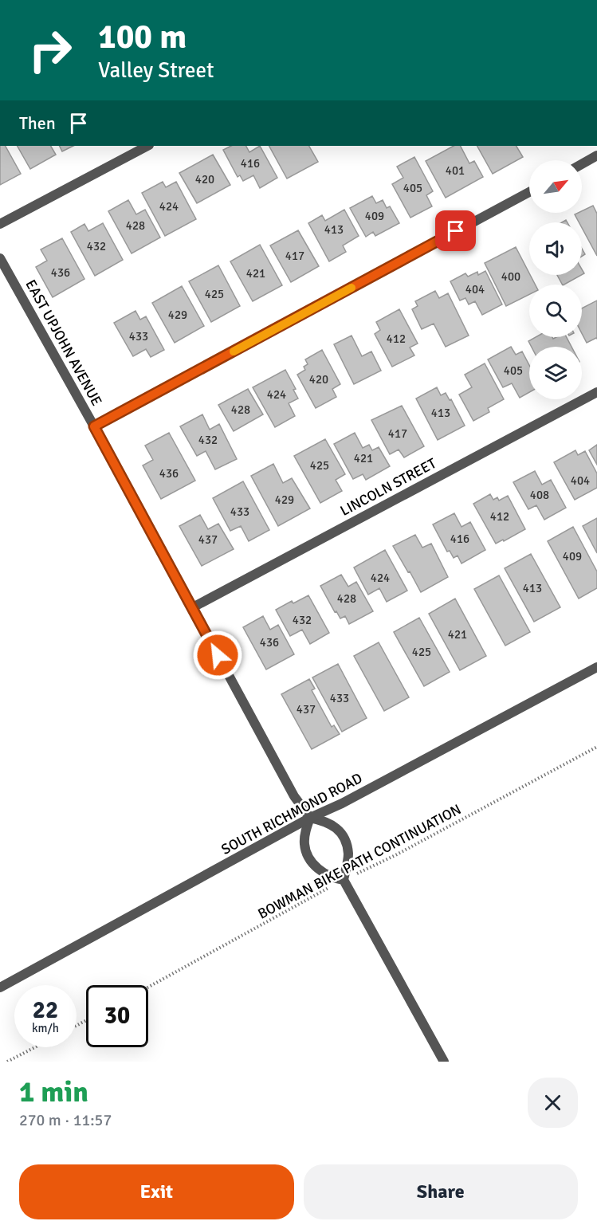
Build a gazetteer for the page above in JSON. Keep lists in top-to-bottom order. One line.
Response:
{"streets":{"street":["EAST UPJOHN AVENUE","LINCOLN STREET","SOUTH RICHMOND ROAD"],"path":["BOWMAN BIKE PATH CONTINUATION"]},"crossings":[["EAST UPJOHN AVENUE","LINCOLN STREET"],["EAST UPJOHN AVENUE","SOUTH RICHMOND ROAD"]],"house_numbers":["416","401","420","405","424","409","428","413","432","417","436","421","400","404","425","429","433","412","405","420","424","428","413","417","432","421","425","436","404","408","429","433","412","416","437","409","424","413","428","432","421","436","425","433","437"],"north":"top right","page":{"turn":["100 m","Valley Street"],"then":"Then","speed":"22 km/h","limit":"30","heading":["1 min","270 m · 11:57"],"buttons":["Exit","Share"]}}
